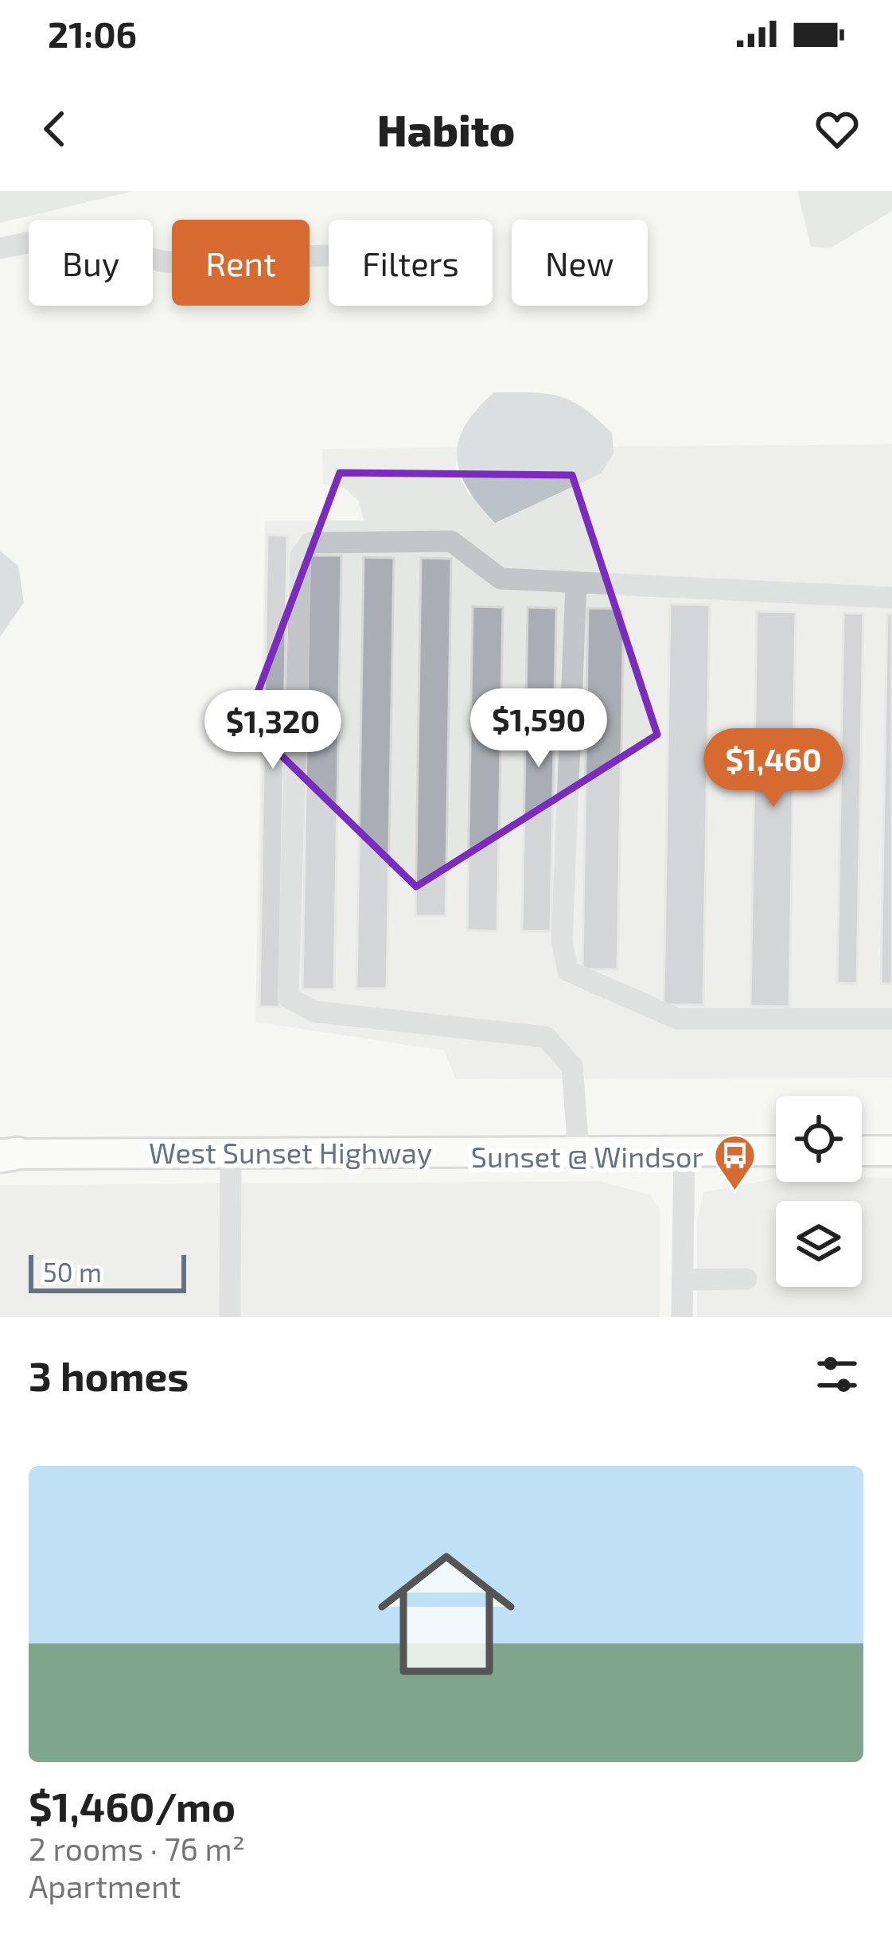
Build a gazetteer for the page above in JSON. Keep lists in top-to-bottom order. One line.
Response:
{"streets":{"main road":["West Sunset Highway"]},"places":{"bus stop":["Sunset @ Windsor"]},"scale_bar":"50 m","page":{"status":"21:06","header":"Habito","chip":["Buy","Rent","Filters","New"],"price":["$1,590","$1,320","$1,460"],"scale":"50 m","heading":"3 homes","list":[{"name":"$1,460/mo","note":"2 rooms · 76 m² · Apartment"}]}}
